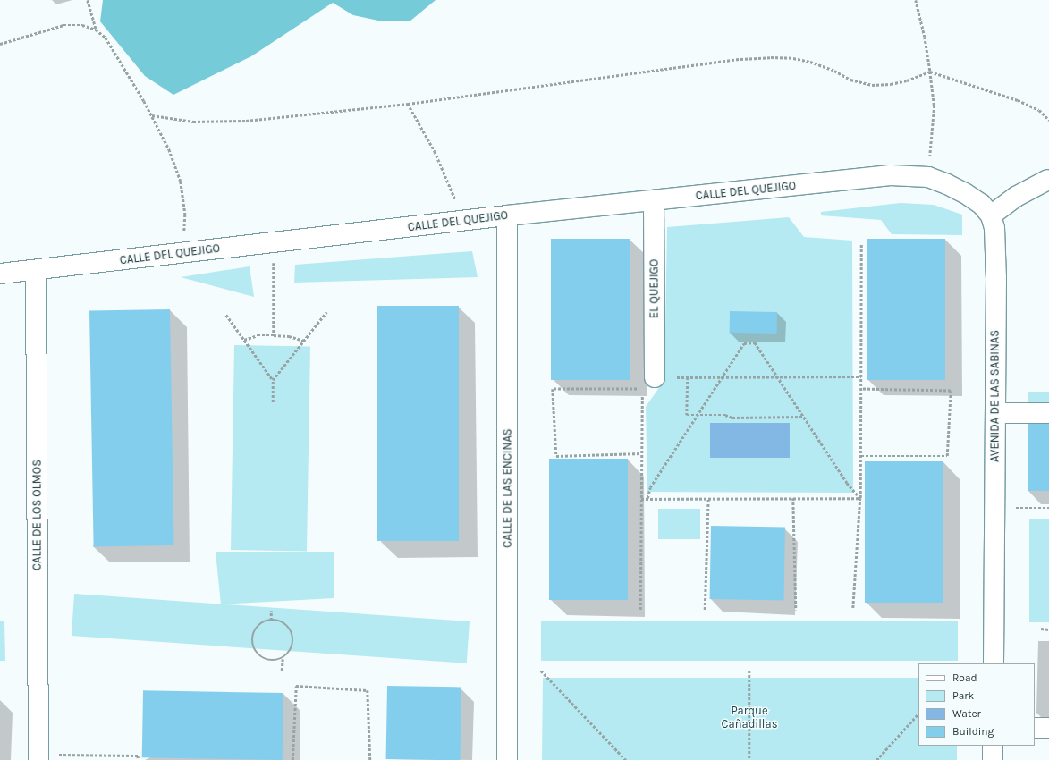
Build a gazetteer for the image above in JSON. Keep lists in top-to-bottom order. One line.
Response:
{"streets":{"street":["CALLE DEL QUEJIGO","EL QUEJIGO","AVENIDA DE LAS SABINAS","CALLE DE LAS ENCINAS","CALLE DE LOS OLMOS"]},"crossings":[["CALLE DEL QUEJIGO","EL QUEJIGO"],["CALLE DEL QUEJIGO","AVENIDA DE LAS SABINAS"],["CALLE DEL QUEJIGO","CALLE DE LAS ENCINAS"],["CALLE DEL QUEJIGO","CALLE DE LOS OLMOS"]],"parks":["Parque Cañadillas"],"legend":["Road","Park","Water","Building"]}
